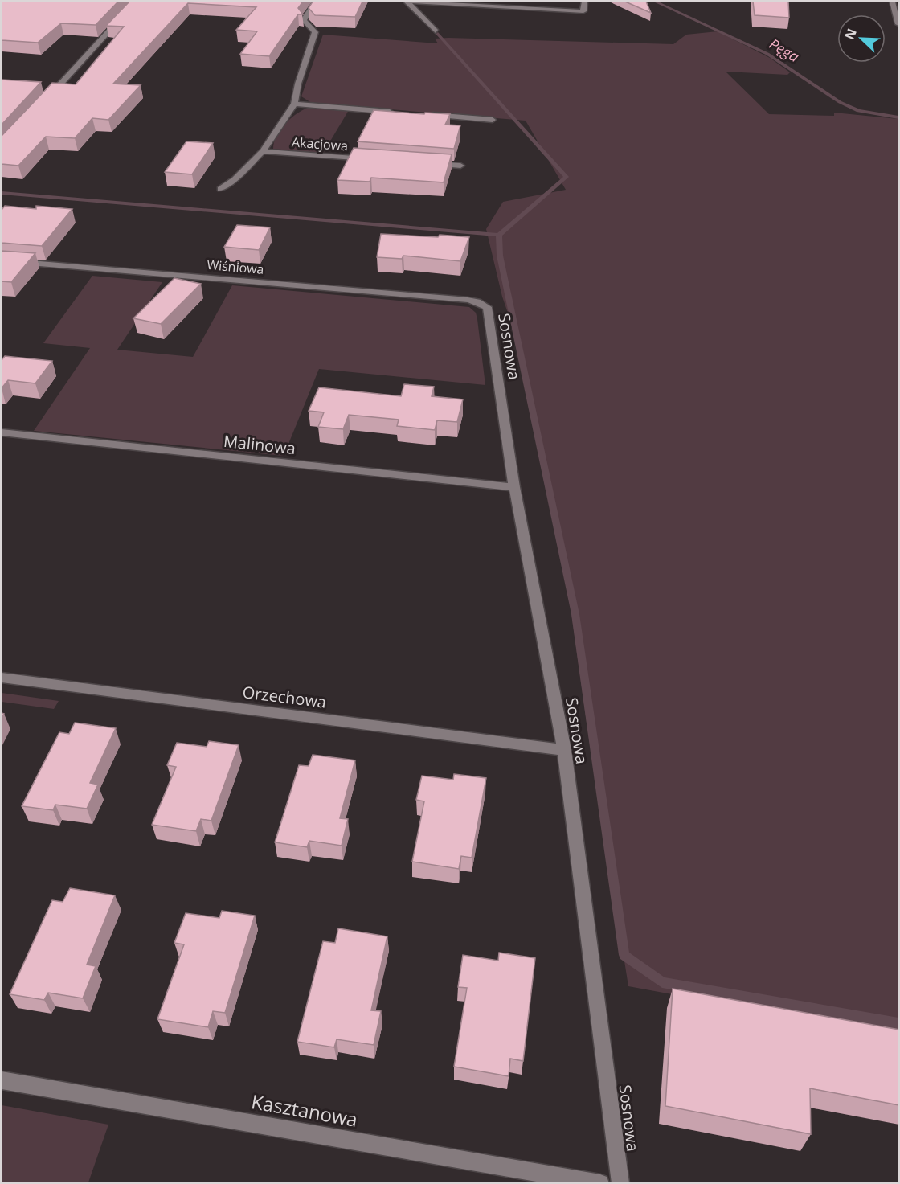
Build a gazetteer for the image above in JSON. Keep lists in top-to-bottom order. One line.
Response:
{"streets":{"street":["Akacjowa","Wiśniowa","Sosnowa","Malinowa","Orzechowa","Kasztanowa"]},"crossings":[["Wiśniowa","Sosnowa"],["Sosnowa","Malinowa"],["Sosnowa","Orzechowa"]],"water":["Pęga"],"north":"top left"}
